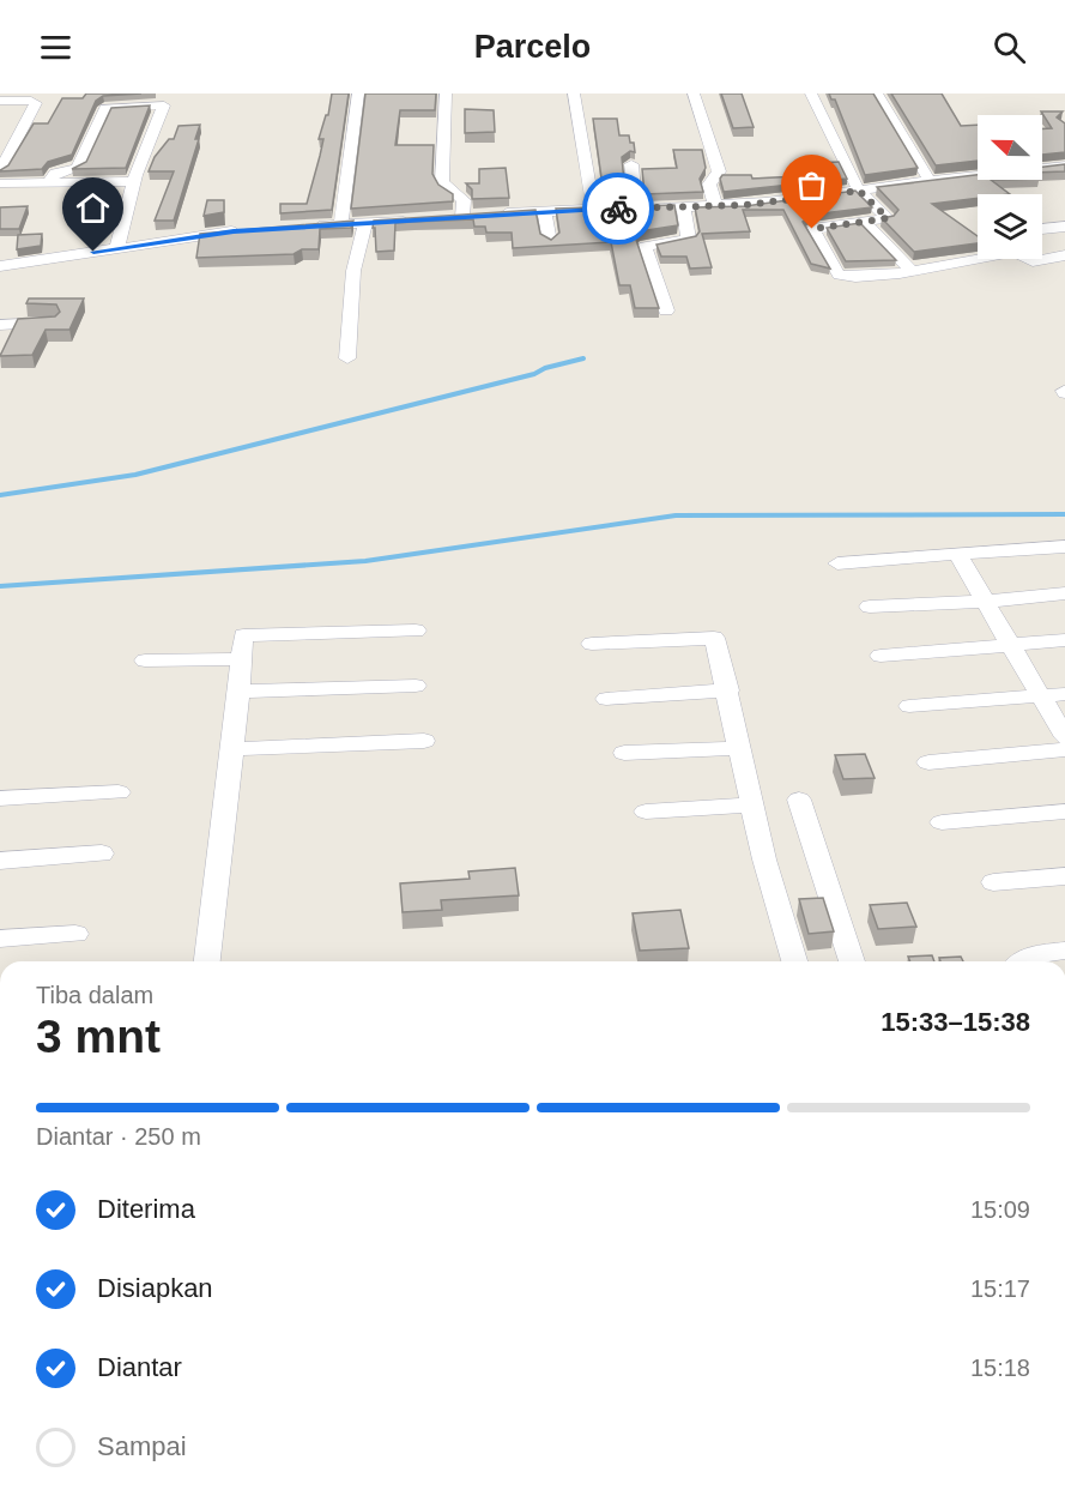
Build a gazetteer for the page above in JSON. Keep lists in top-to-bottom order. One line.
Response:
{"north":"left","page":{"header":"Parcelo","heading":["3 mnt","Tiba dalam","15:33–15:38"],"bar":"Diantar · 250 m","list":[["Diterima","15:09"],["Disiapkan","15:17"],["Diantar","15:18"],"Sampai"]}}
